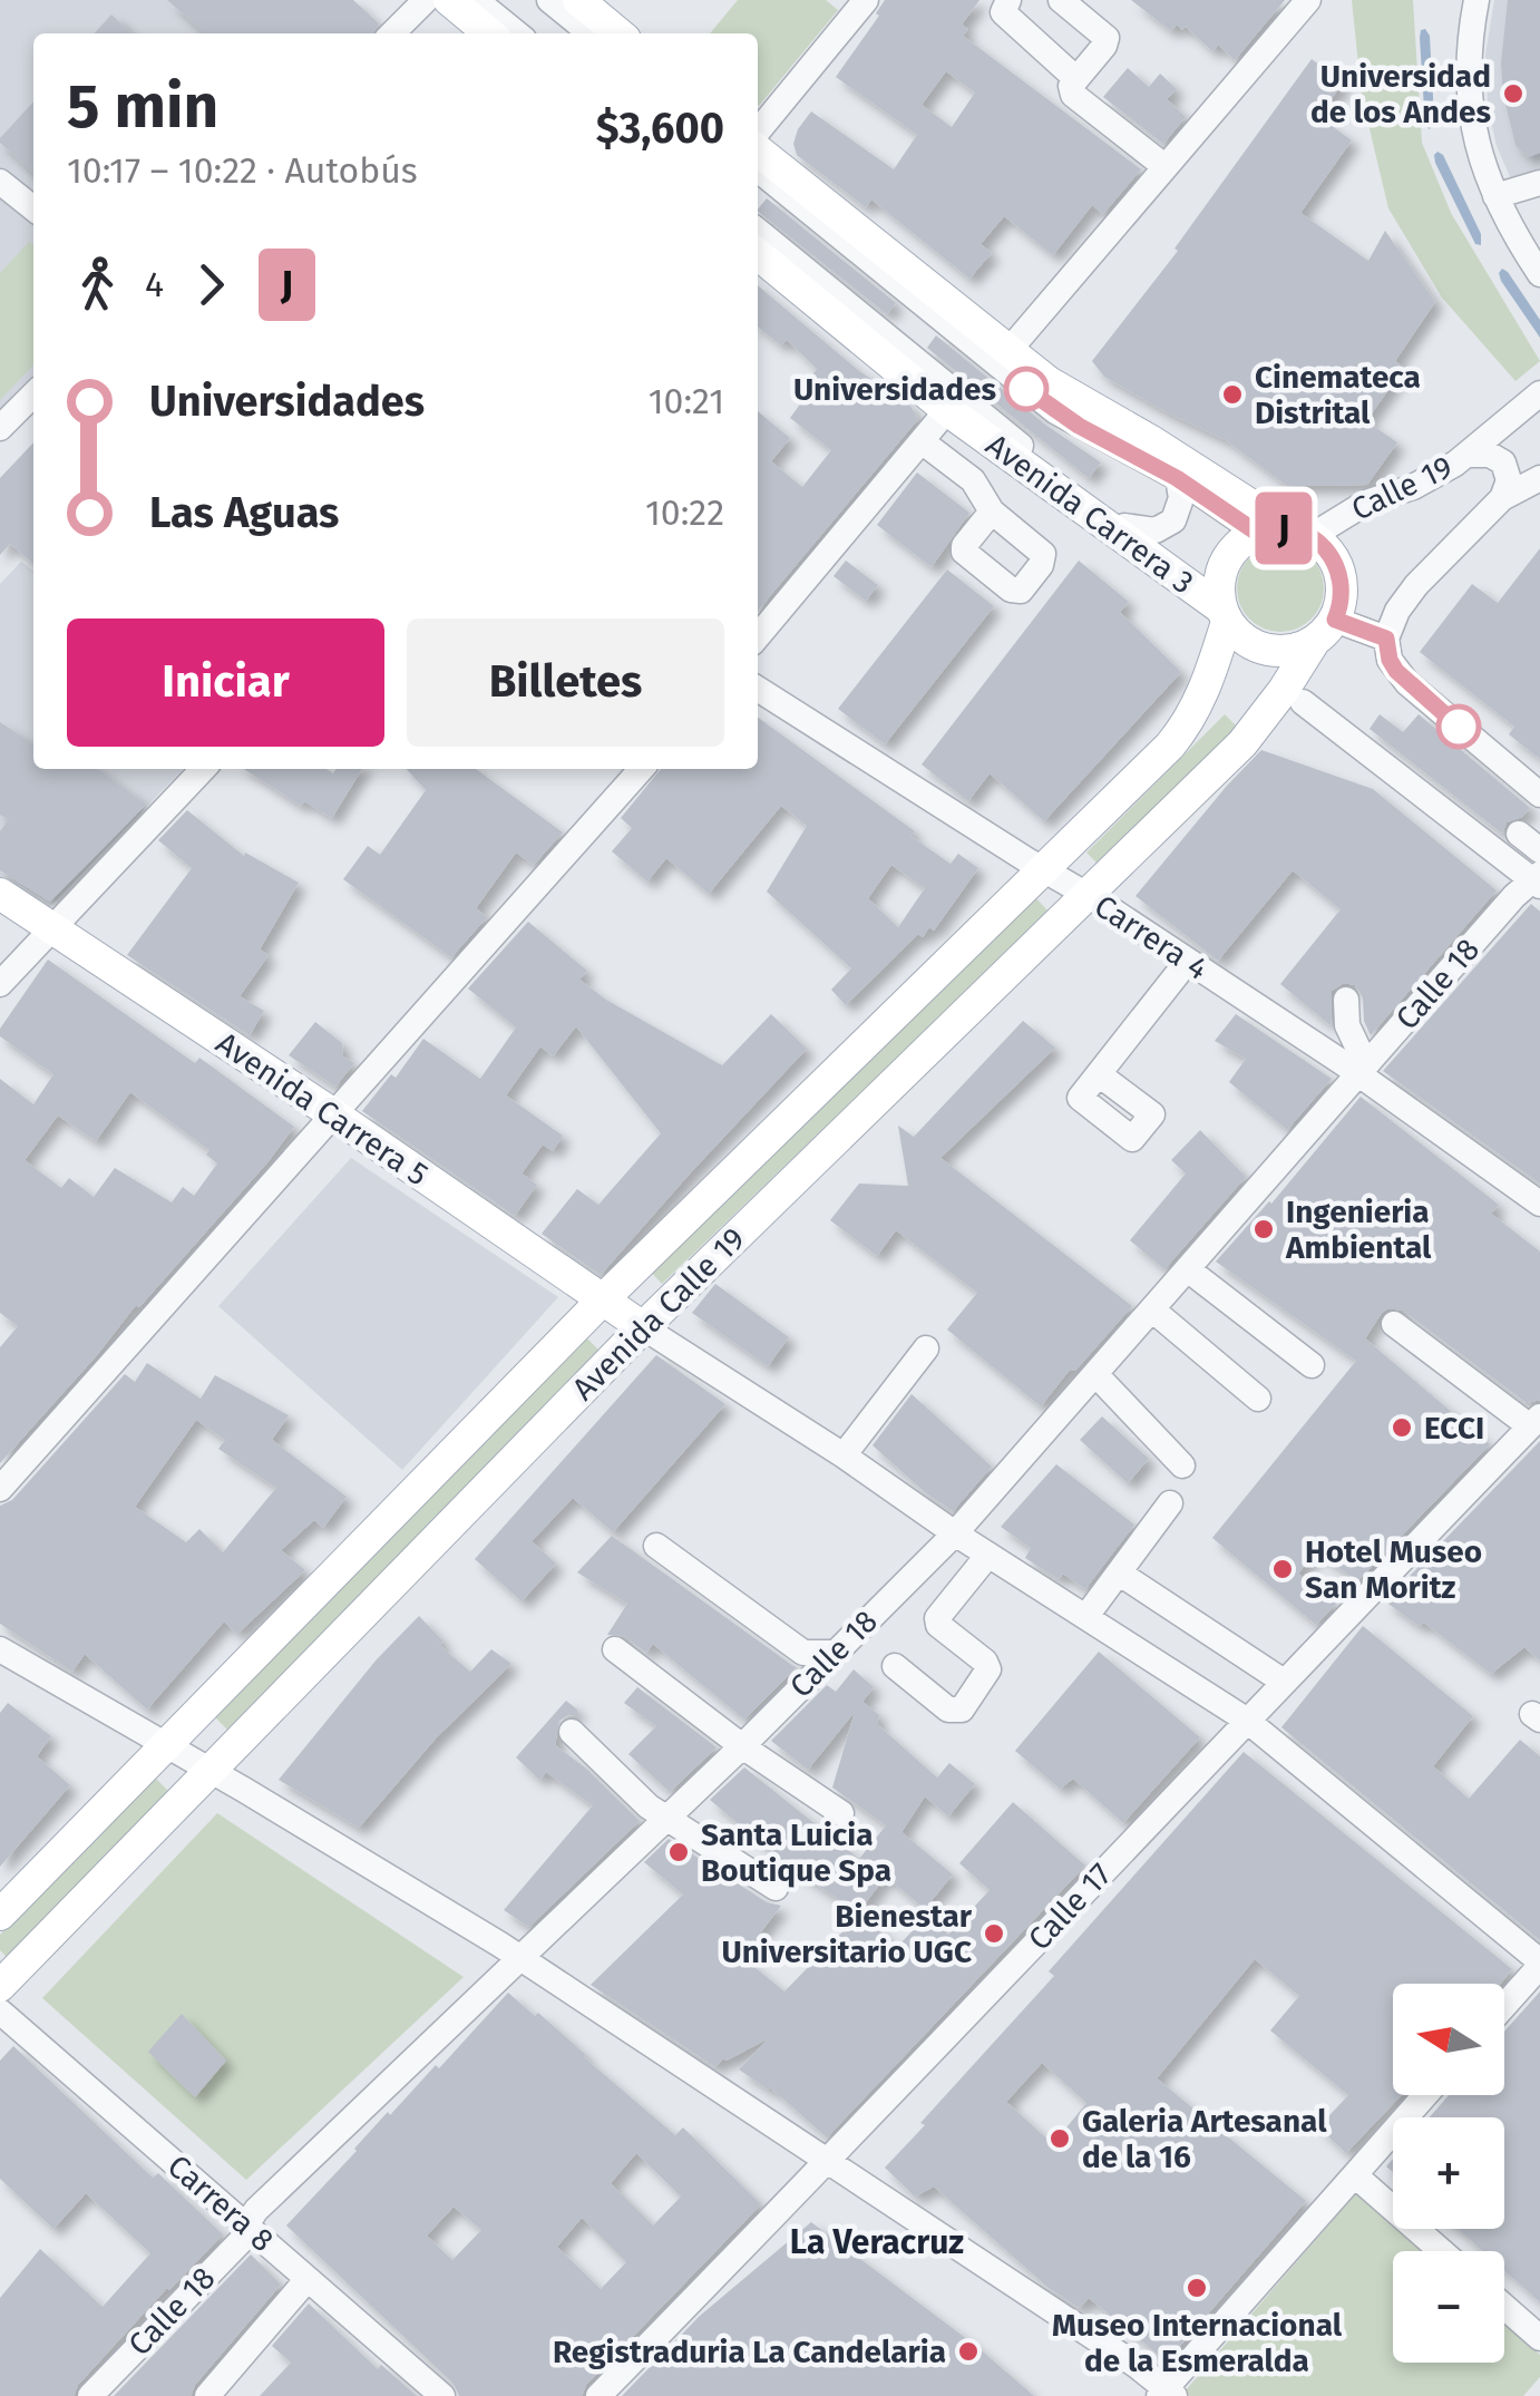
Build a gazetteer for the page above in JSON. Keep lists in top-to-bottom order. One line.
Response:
{"streets":{"main road":["Avenida Carrera 3","Avenida Carrera 5","Avenida Calle 19"],"street":["Calle 19","Carrera 4","Calle 18","Calle 17","Carrera 8"]},"crossings":[["Calle 19","Avenida Carrera 3"],["Calle 19","Avenida Calle 19"],["Avenida Carrera 3","Avenida Calle 19"],["Carrera 4","Calle 18"],["Carrera 4","Avenida Calle 19"],["Calle 18","Carrera 8"],["Avenida Carrera 5","Avenida Calle 19"]],"districts":["La Veracruz"],"places":["Universidad de los Andes","Universidades","Cinemateca Distrital","Ingenieria Ambiental","ECCI","Hotel Museo San Moritz","Santa Luicia Boutique Spa","Bienestar Universitario UGC","Galeria Artesanal de la 16","Museo Internacional de la Esmeralda","Registraduria La Candelaria"],"lines":["bus line J"],"north":"left","page":{"on_map":"J","heading":["5 min","10:17 – 10:22 · Autobús","$3,600"],"legs":["4","J"],"list":[{"name":"Universidades","value":"10:21"},{"name":"Las Aguas","value":"10:22"}],"buttons":["Iniciar","Billetes"],"map_buttons":["+","−"]}}
